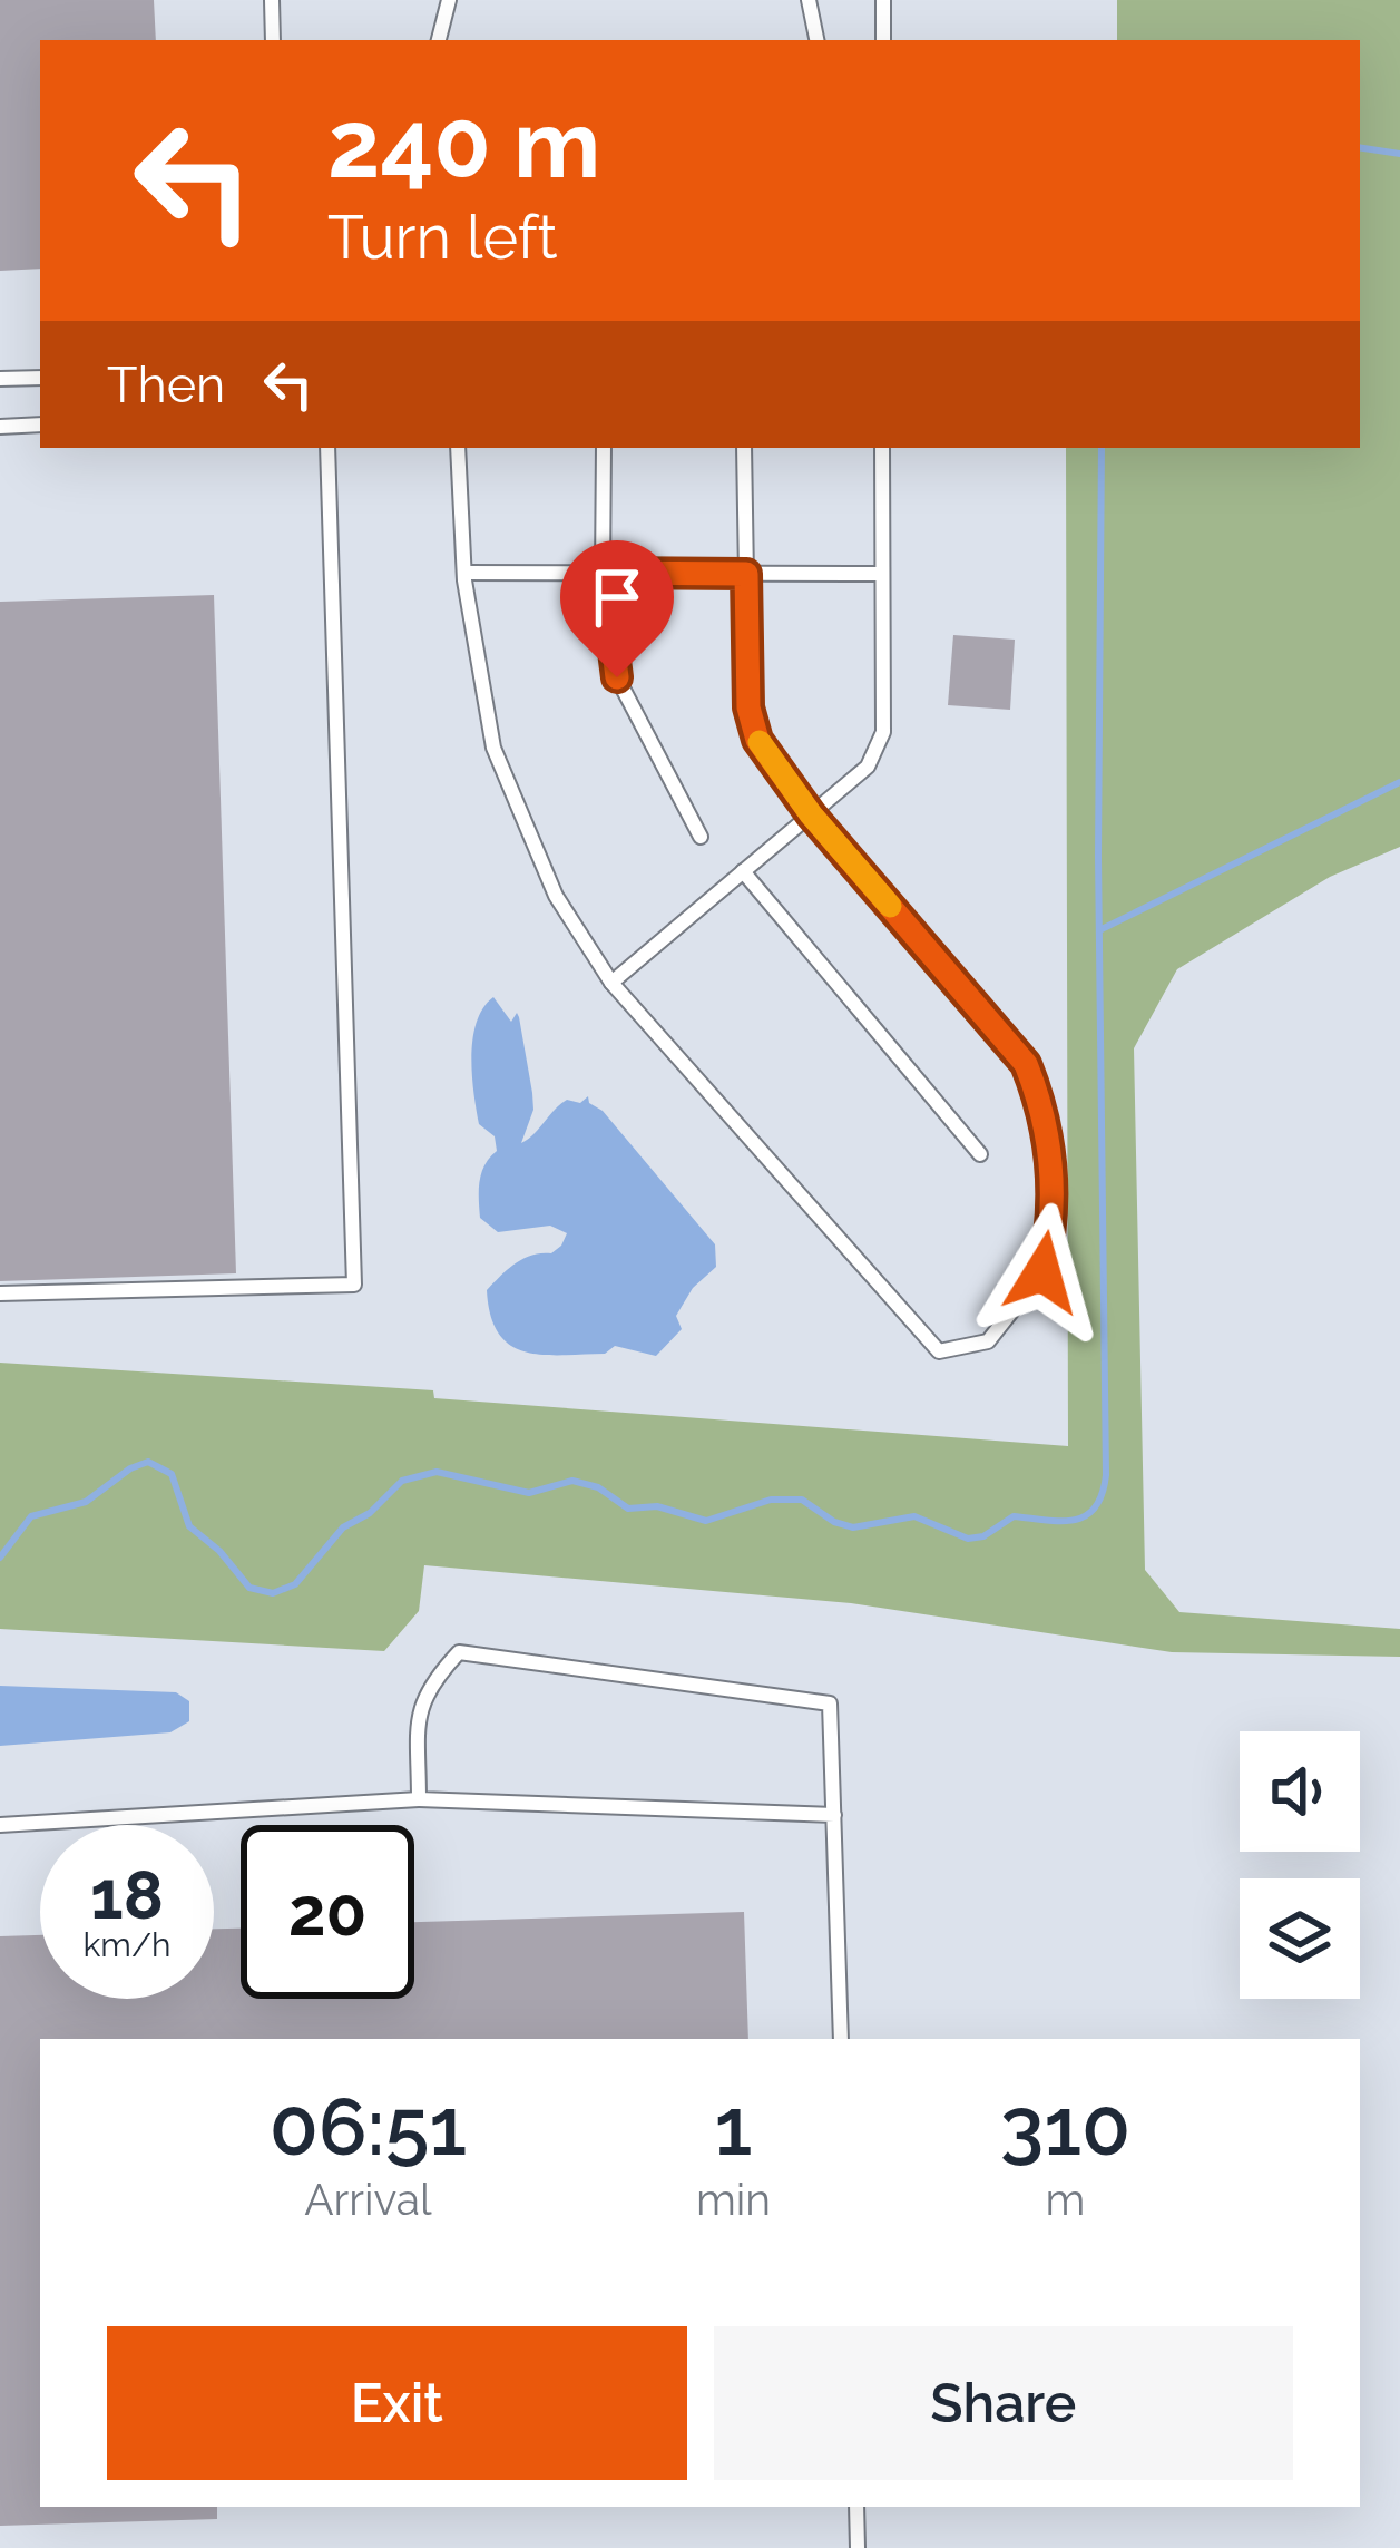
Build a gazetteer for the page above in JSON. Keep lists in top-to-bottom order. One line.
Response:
{"page":{"turn":["240 m","Turn left"],"then":"Then","speed":"18 km/h","limit":"20","eta":["06:51","Arrival","1","min","310","m"],"buttons":["Exit","Share"]}}
